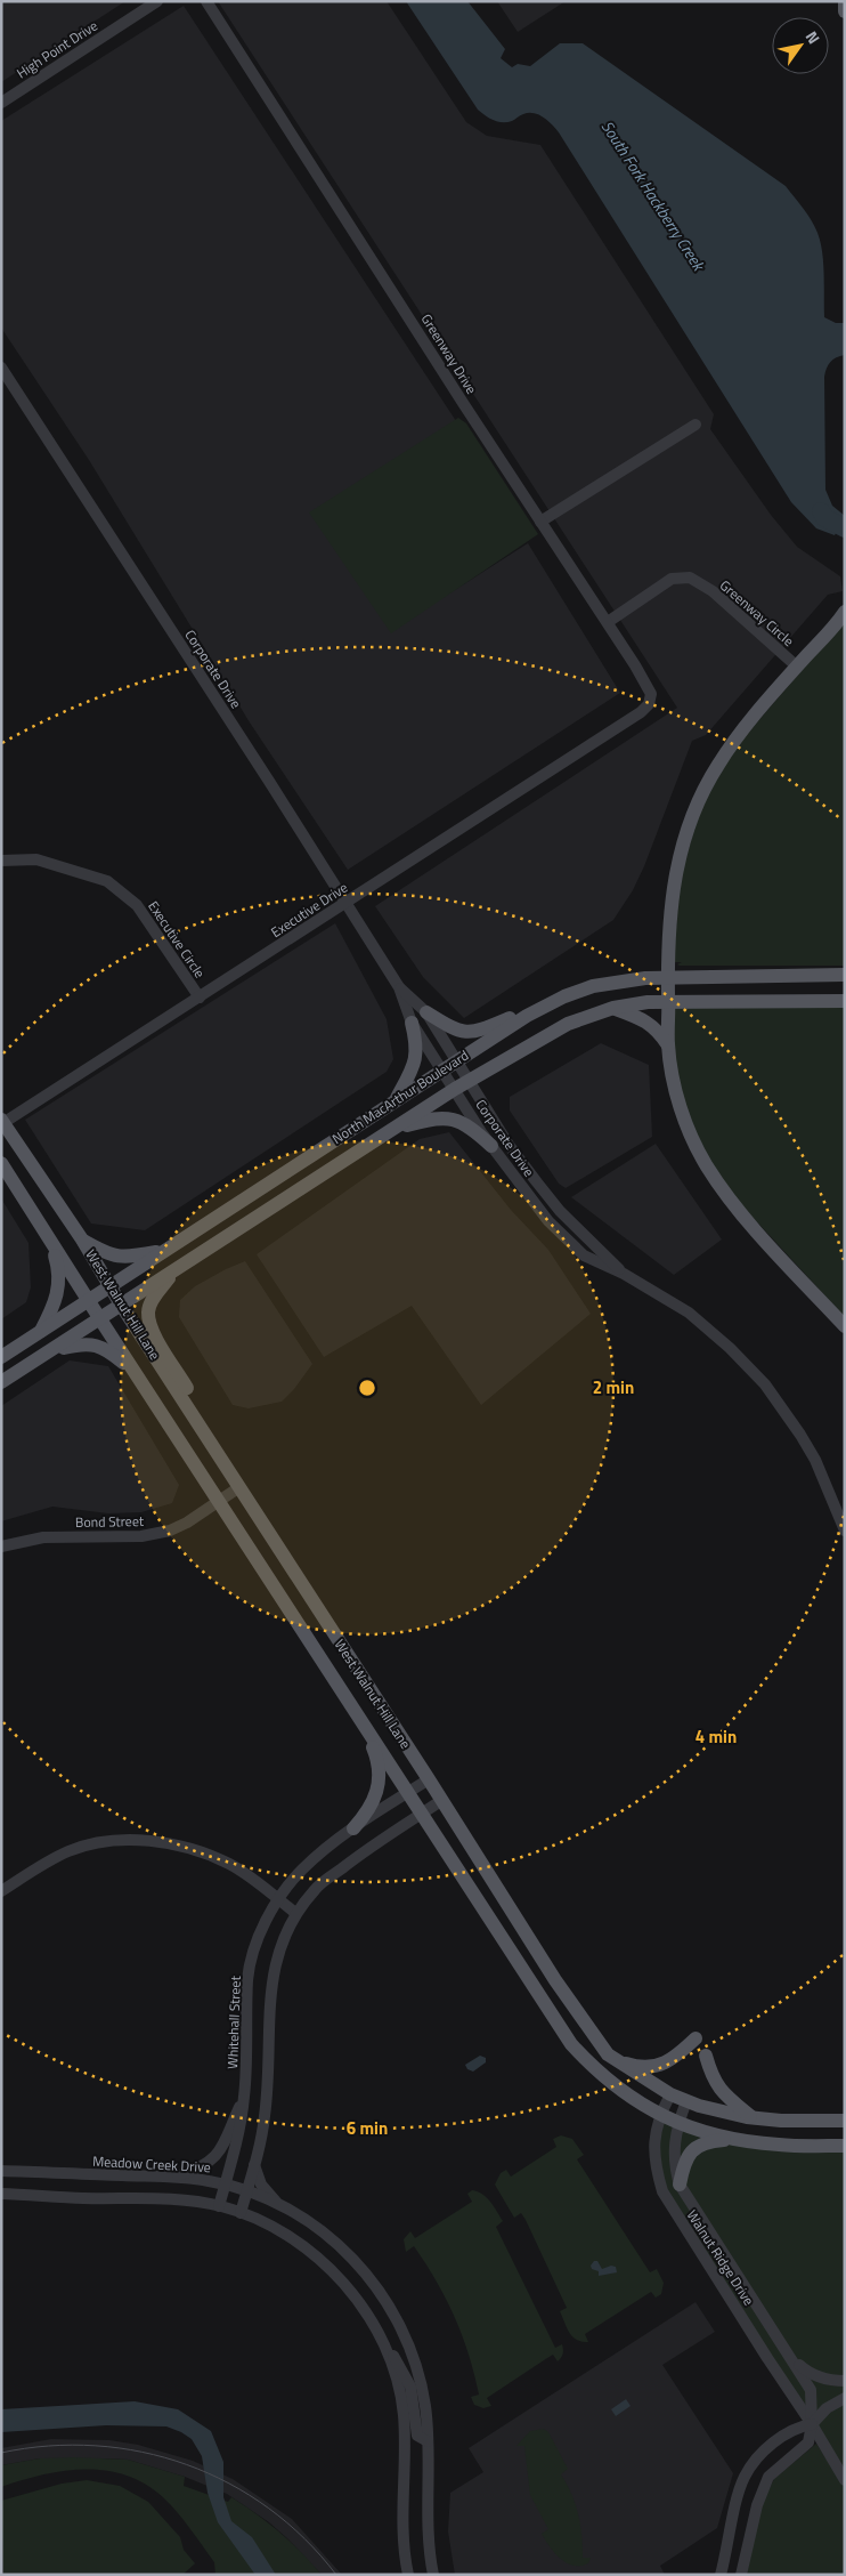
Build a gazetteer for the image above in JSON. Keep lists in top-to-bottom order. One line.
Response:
{"streets":{"main road":["North MacArthur Boulevard","West Walnut Hill Lane"],"street":["High Point Drive","Greenway Drive","Greenway Circle","Corporate Drive","Executive Drive","Executive Circle","Bond Street","Whitehall Street","Meadow Creek Drive","Walnut Ridge Drive"]},"crossings":[["Greenway Drive","Greenway Circle"],["Greenway Drive","Executive Drive"],["Corporate Drive","Executive Drive"],["Corporate Drive","North MacArthur Boulevard"],["Executive Drive","Executive Circle"],["Executive Drive","West Walnut Hill Lane"],["North MacArthur Boulevard","West Walnut Hill Lane"],["West Walnut Hill Lane","Bond Street"],["West Walnut Hill Lane","Whitehall Street"],["West Walnut Hill Lane","Walnut Ridge Drive"],["Whitehall Street","Meadow Creek Drive"]],"water":["South Fork Hackberry Creek"],"north":"top right","rings":["2 min","4 min","6 min"]}
